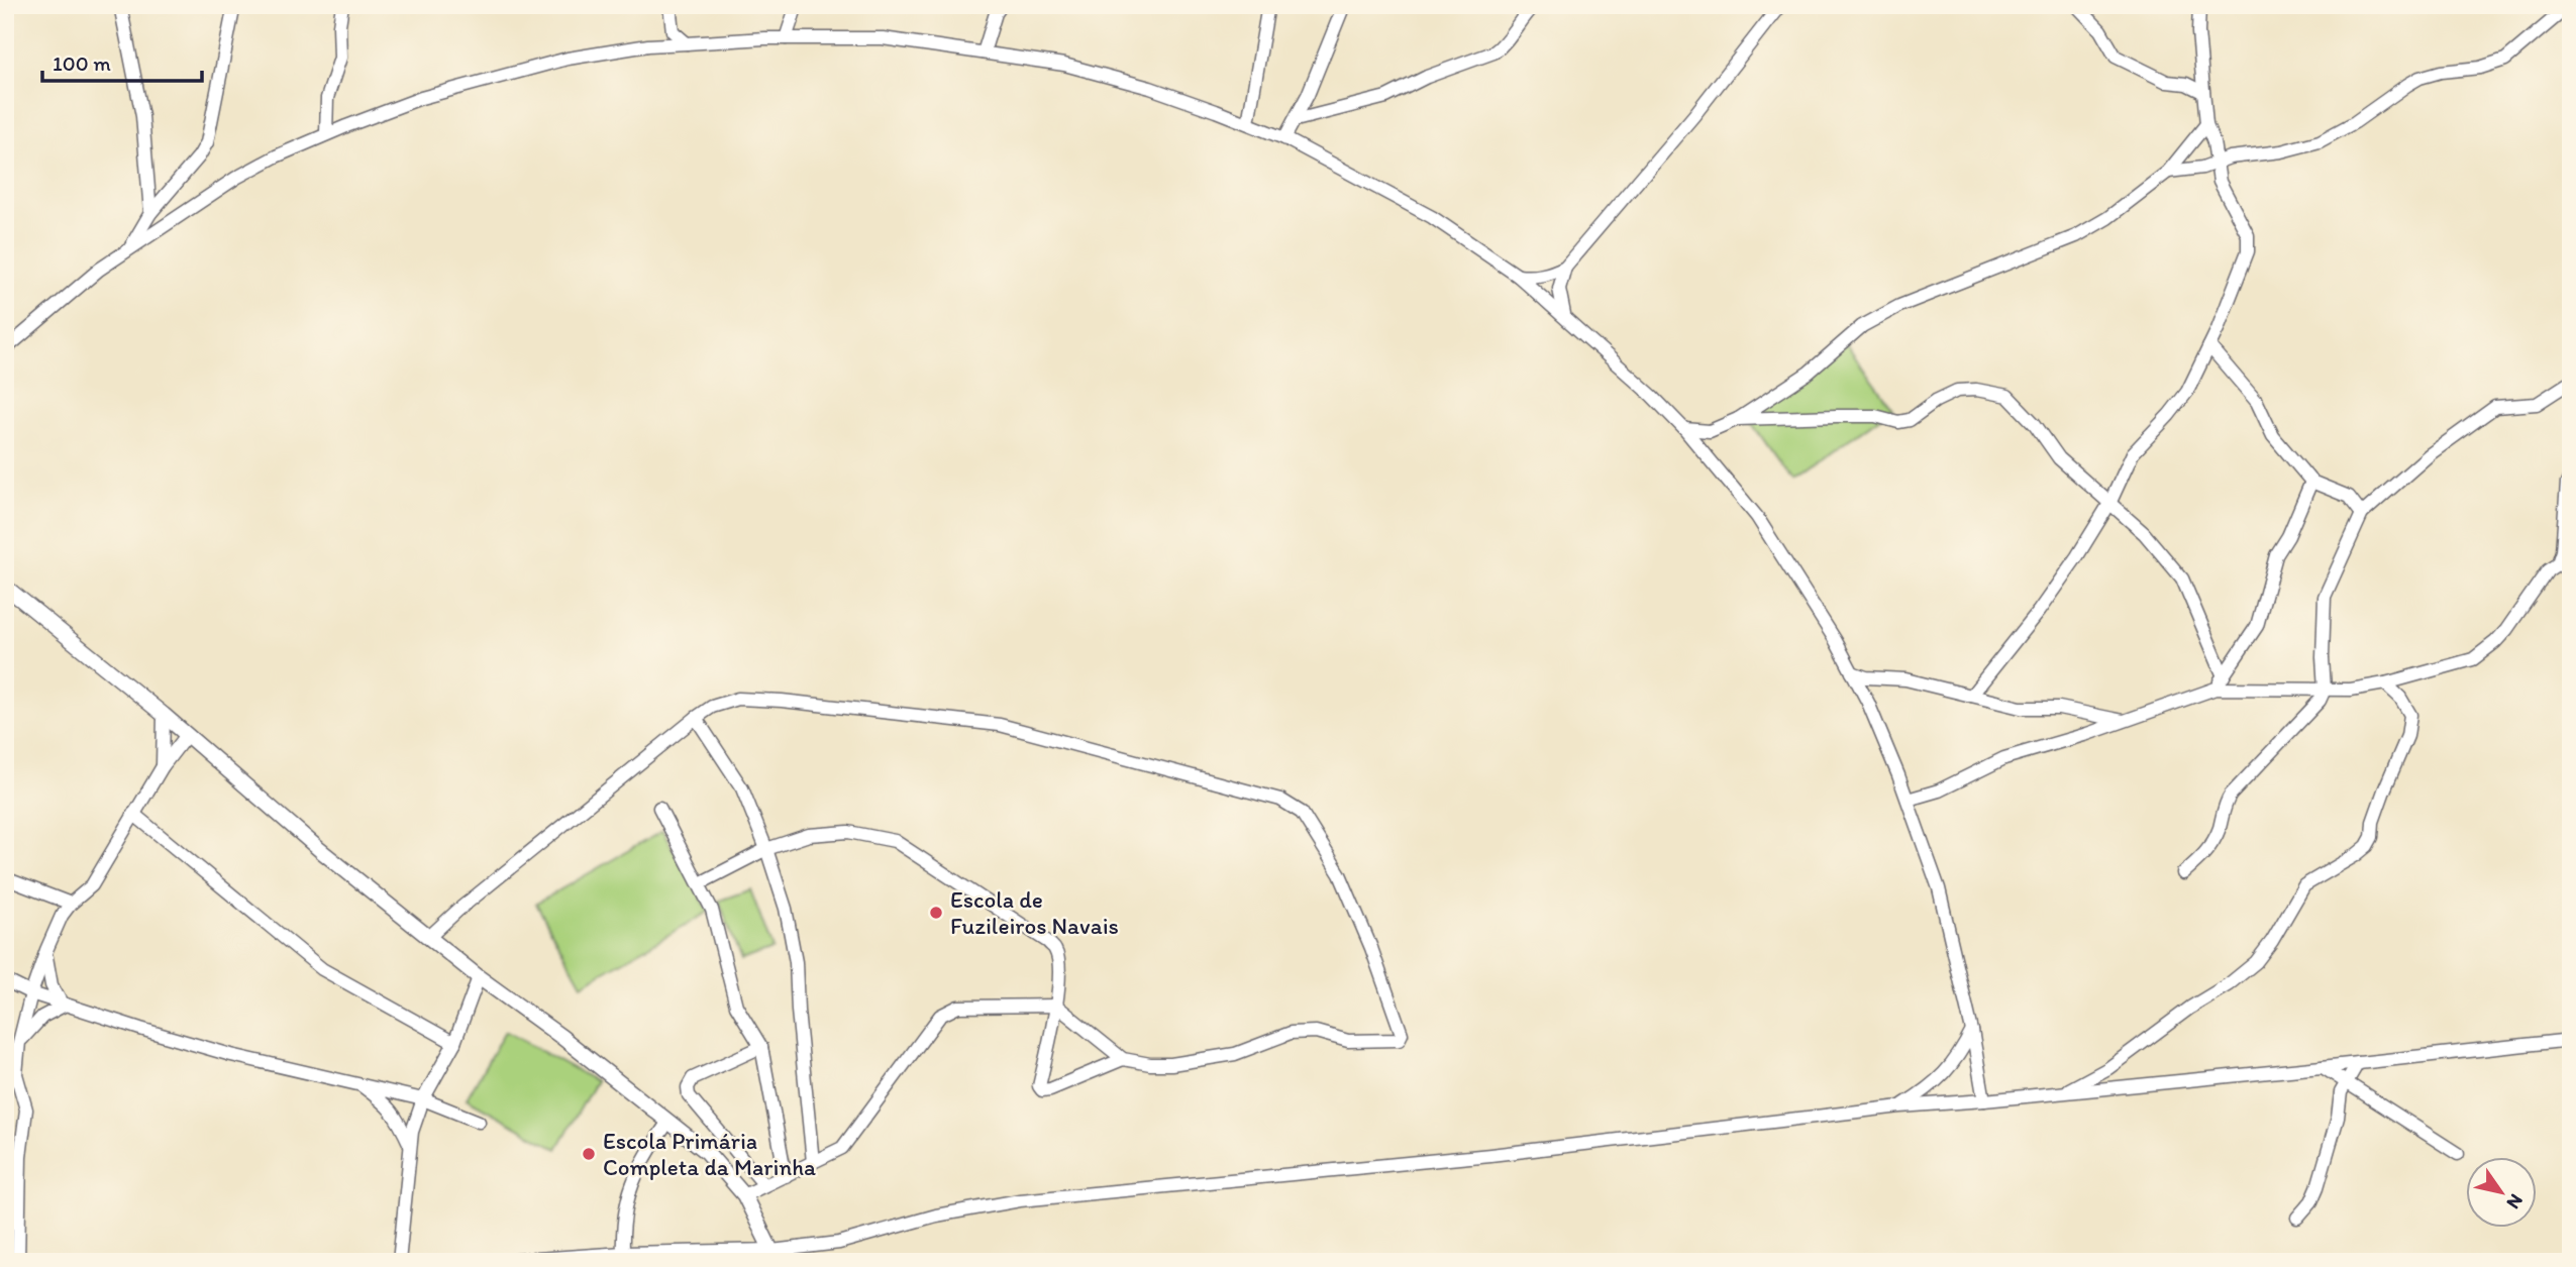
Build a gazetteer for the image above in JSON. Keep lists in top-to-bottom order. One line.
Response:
{"places":["Escola de Fuzileiros Navais","Escola Primária Completa da Marinha"],"scale_bar":"100 m","north":"bottom right"}
